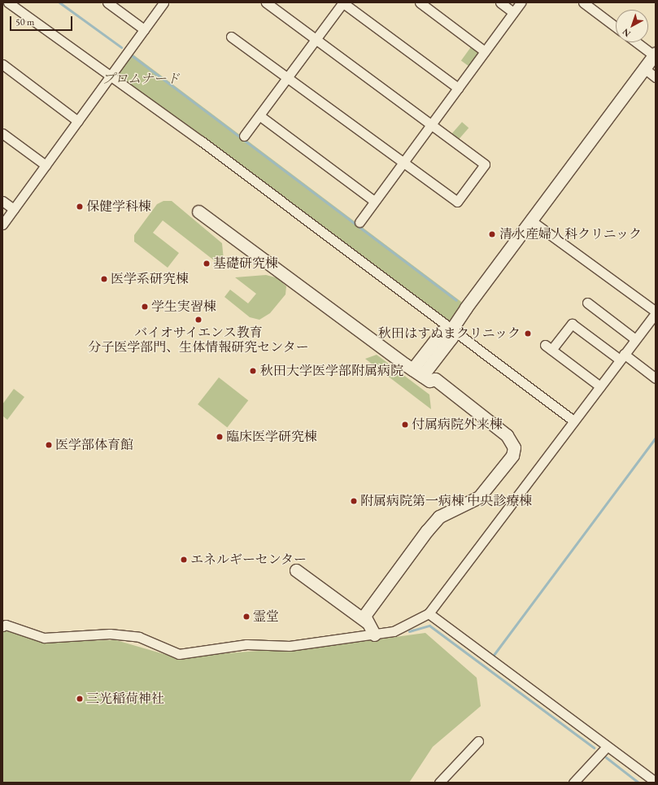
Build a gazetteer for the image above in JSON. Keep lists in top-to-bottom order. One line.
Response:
{"parks":["プロムナード"],"places":["保健学科棟","清水産婦人科クリニック","基礎研究棟","医学系研究棟","学生実習棟","バイオサイエンス教育 分子医学部門、生体情報研究センター","秋田はすぬまクリニック","秋田大学医学部附属病院","付属病院外来棟","臨床医学研究棟","医学部体育館","附属病院第一病棟 中央診療棟","エネルギーセンター","霊堂","三光稲荷神社"],"scale_bar":"50 m","north":"bottom left"}
